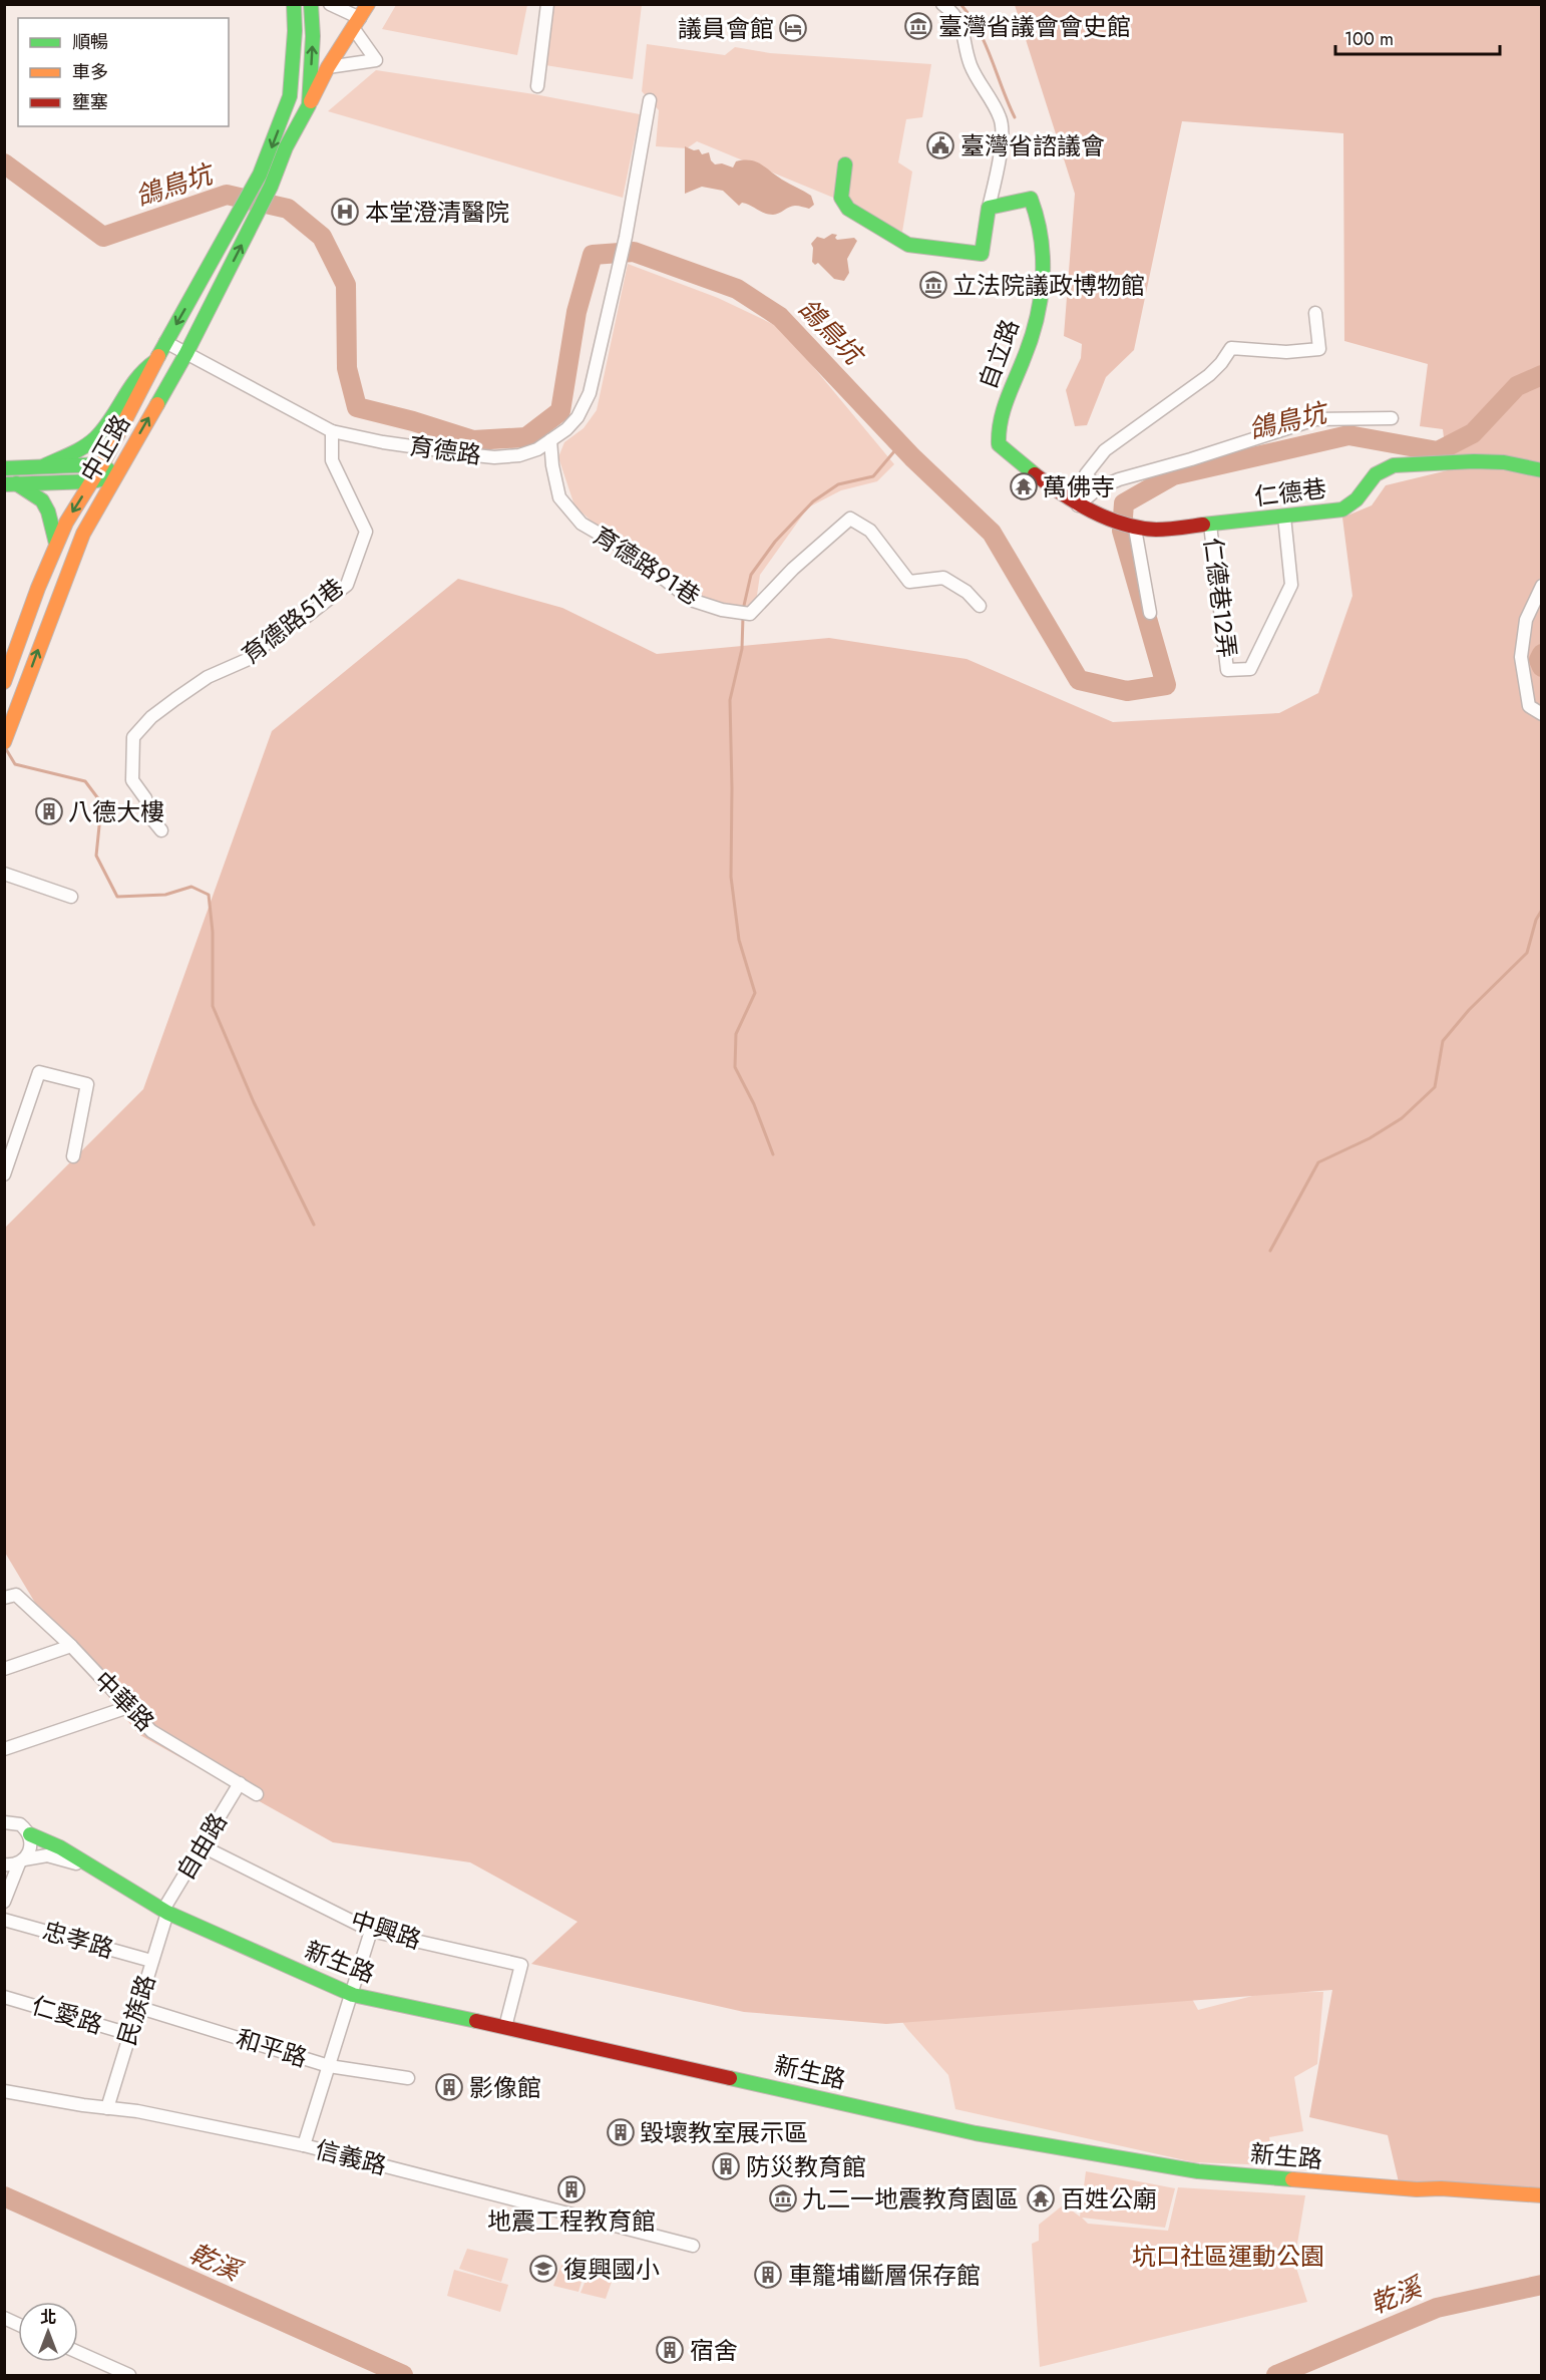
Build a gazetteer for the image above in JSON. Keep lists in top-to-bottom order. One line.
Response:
{"streets":{"main road":["自立路","中正路","仁德巷","新生路"],"street":["育德路","育德路91巷","仁德巷12弄","育德路51巷","中華路","自由路","中興路","忠孝路","民族路","仁愛路","和平路","信義路"]},"crossings":[["自立路","仁德巷"],["中正路","育德路"],["育德路","育德路91巷"],["育德路","育德路51巷"],["仁德巷","仁德巷12弄"],["中華路","自由路"],["自由路","中興路"],["自由路","新生路"],["自由路","民族路"],["中興路","新生路"],["忠孝路","民族路"],["新生路","民族路"],["民族路","仁愛路"],["民族路","和平路"],["民族路","信義路"]],"water":["鴿鳥坑","乾溪"],"parks":["坑口社區運動公園"],"places":{"museum":["臺灣省議會會史館","立法院議政博物館","九二一地震教育園區"],"hotel":["議員會館"],"public building":["臺灣省諮議會"],"hospital":["本堂澄清醫院"],"temple":["萬佛寺","百姓公廟"],"building":["八德大樓","影像館","毀壞教室展示區","防災教育館","地震工程教育館","車籠埔斷層保存館","宿舍"],"school or university":["復興國小"]},"legend":["順暢","車多","壅塞"],"scale_bar":"100 m","north":"top"}
